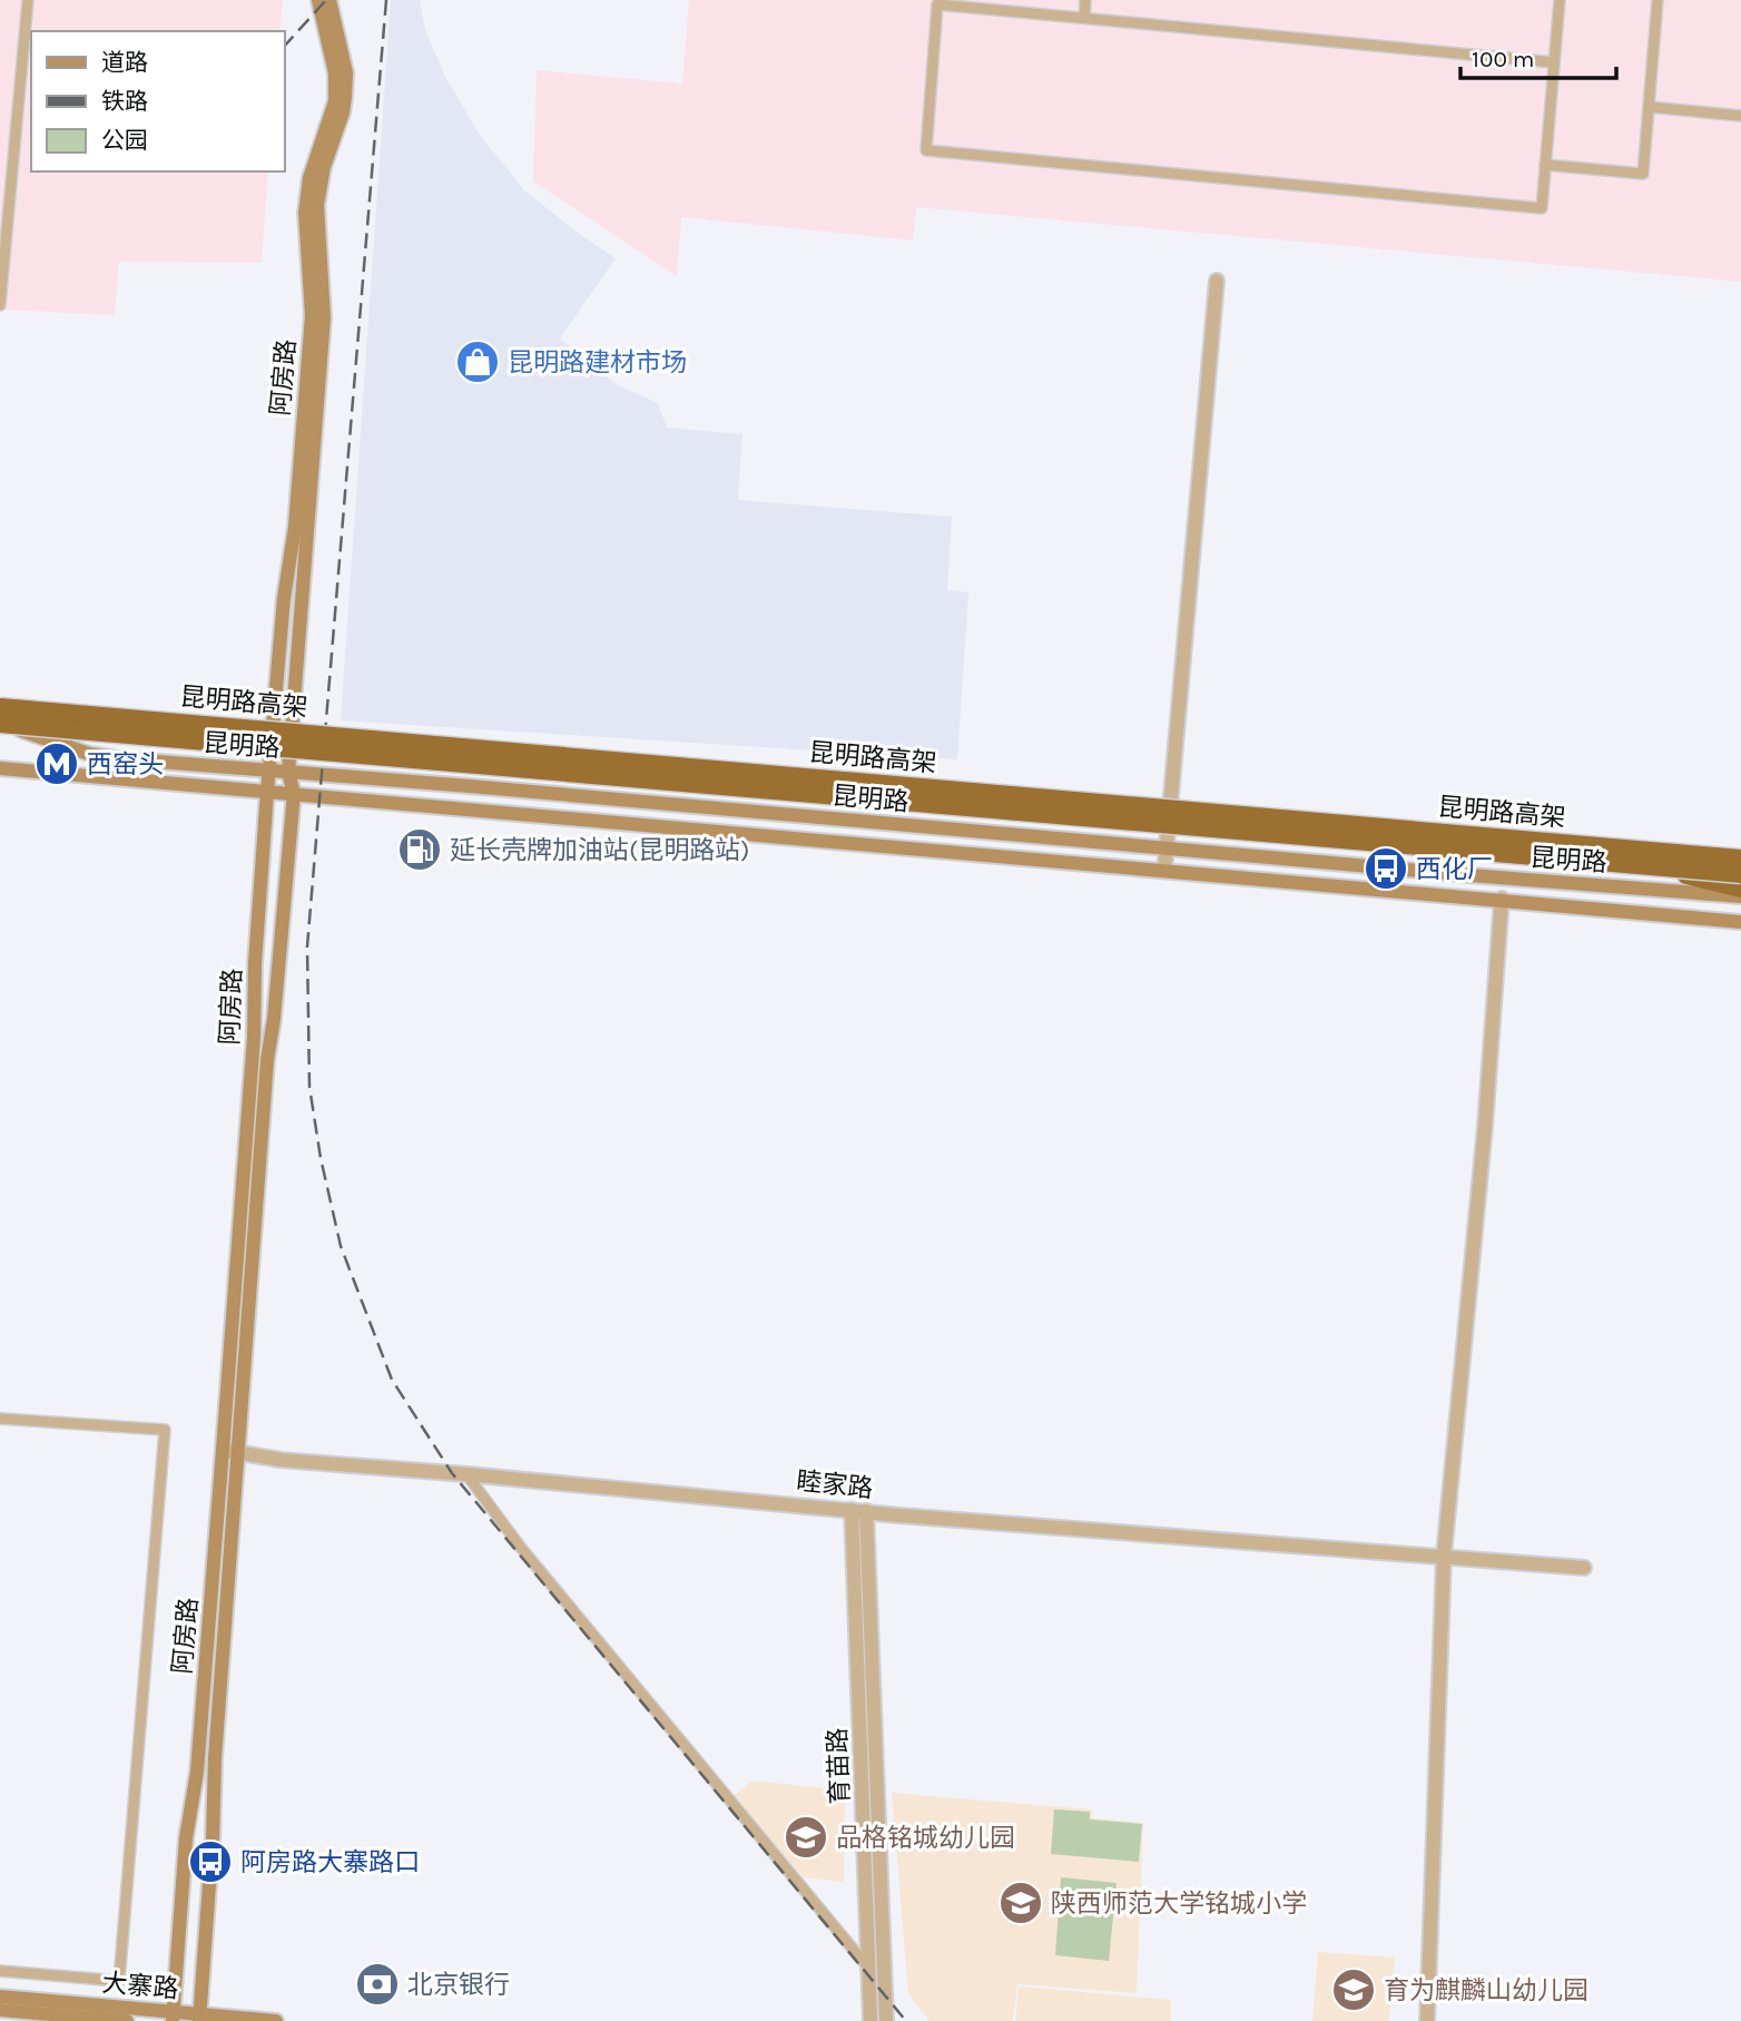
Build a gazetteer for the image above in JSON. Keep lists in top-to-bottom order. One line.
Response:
{"streets":{"highway":["昆明路高架"],"main road":["阿房路","昆明路","大寨路"],"street":["睦家路","育苗路"]},"crossings":[["阿房路","昆明路"],["阿房路","睦家路"],["阿房路","大寨路"],["昆明路高架","昆明路"],["睦家路","育苗路"]],"places":{"shop":["昆明路建材市场"],"metro station":["西窑头"],"fuel station":["延长壳牌加油站(昆明路站)"],"bus stop":["西化厂","阿房路大寨路口"],"school or university":["品格铭城幼儿园","陕西师范大学铭城小学","育为麒麟山幼儿园"],"bank":["北京银行"]},"legend":["道路","铁路","公园"],"scale_bar":"100 m"}
